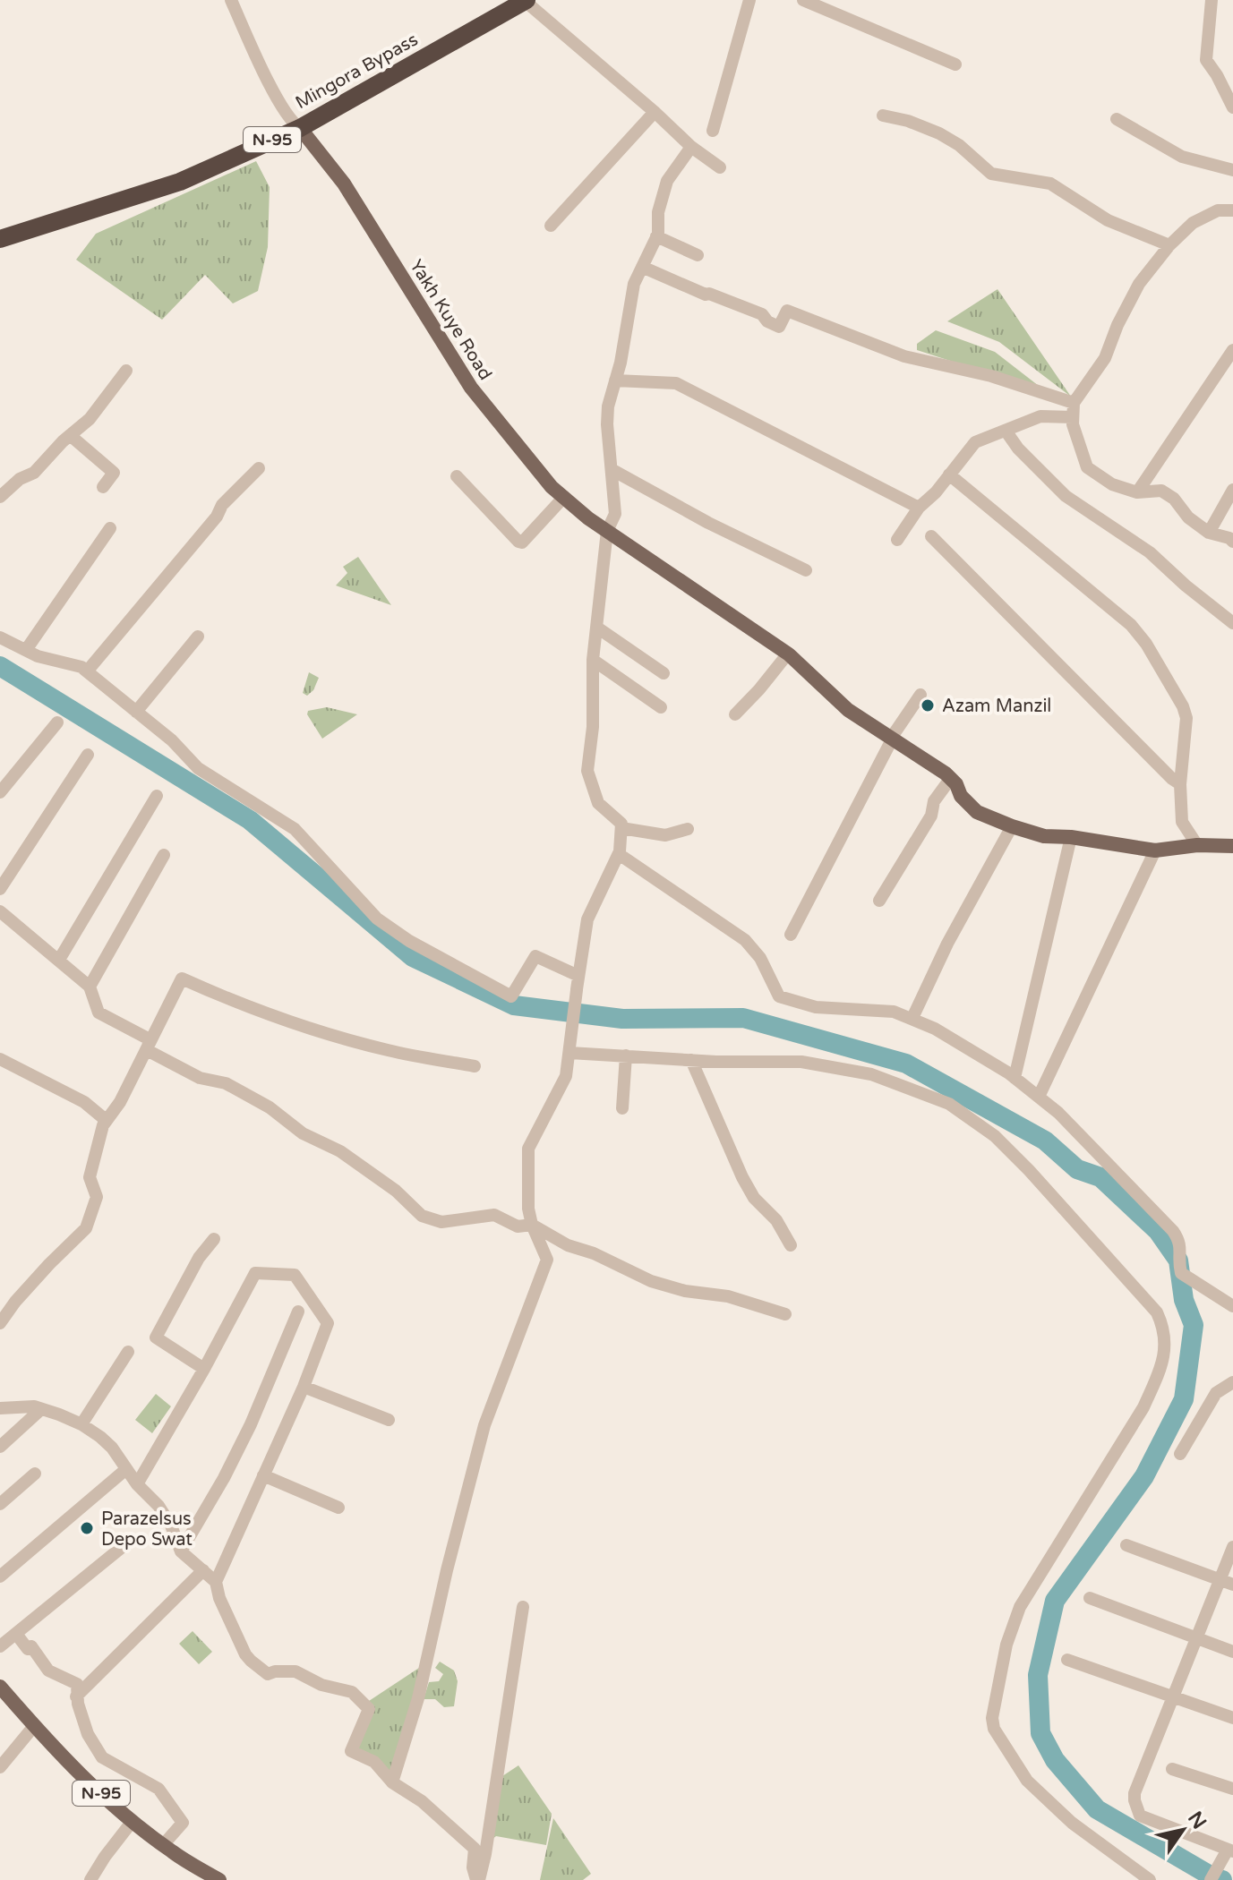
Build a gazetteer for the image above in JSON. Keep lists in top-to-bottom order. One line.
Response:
{"streets":{"highway":["Mingora Bypass","N-95"],"main road":["Yakh Kuye Road"]},"crossings":[["Mingora Bypass","Yakh Kuye Road"]],"places":["Azam Manzil","Parazelsus Depo Swat"],"north":"top right"}
